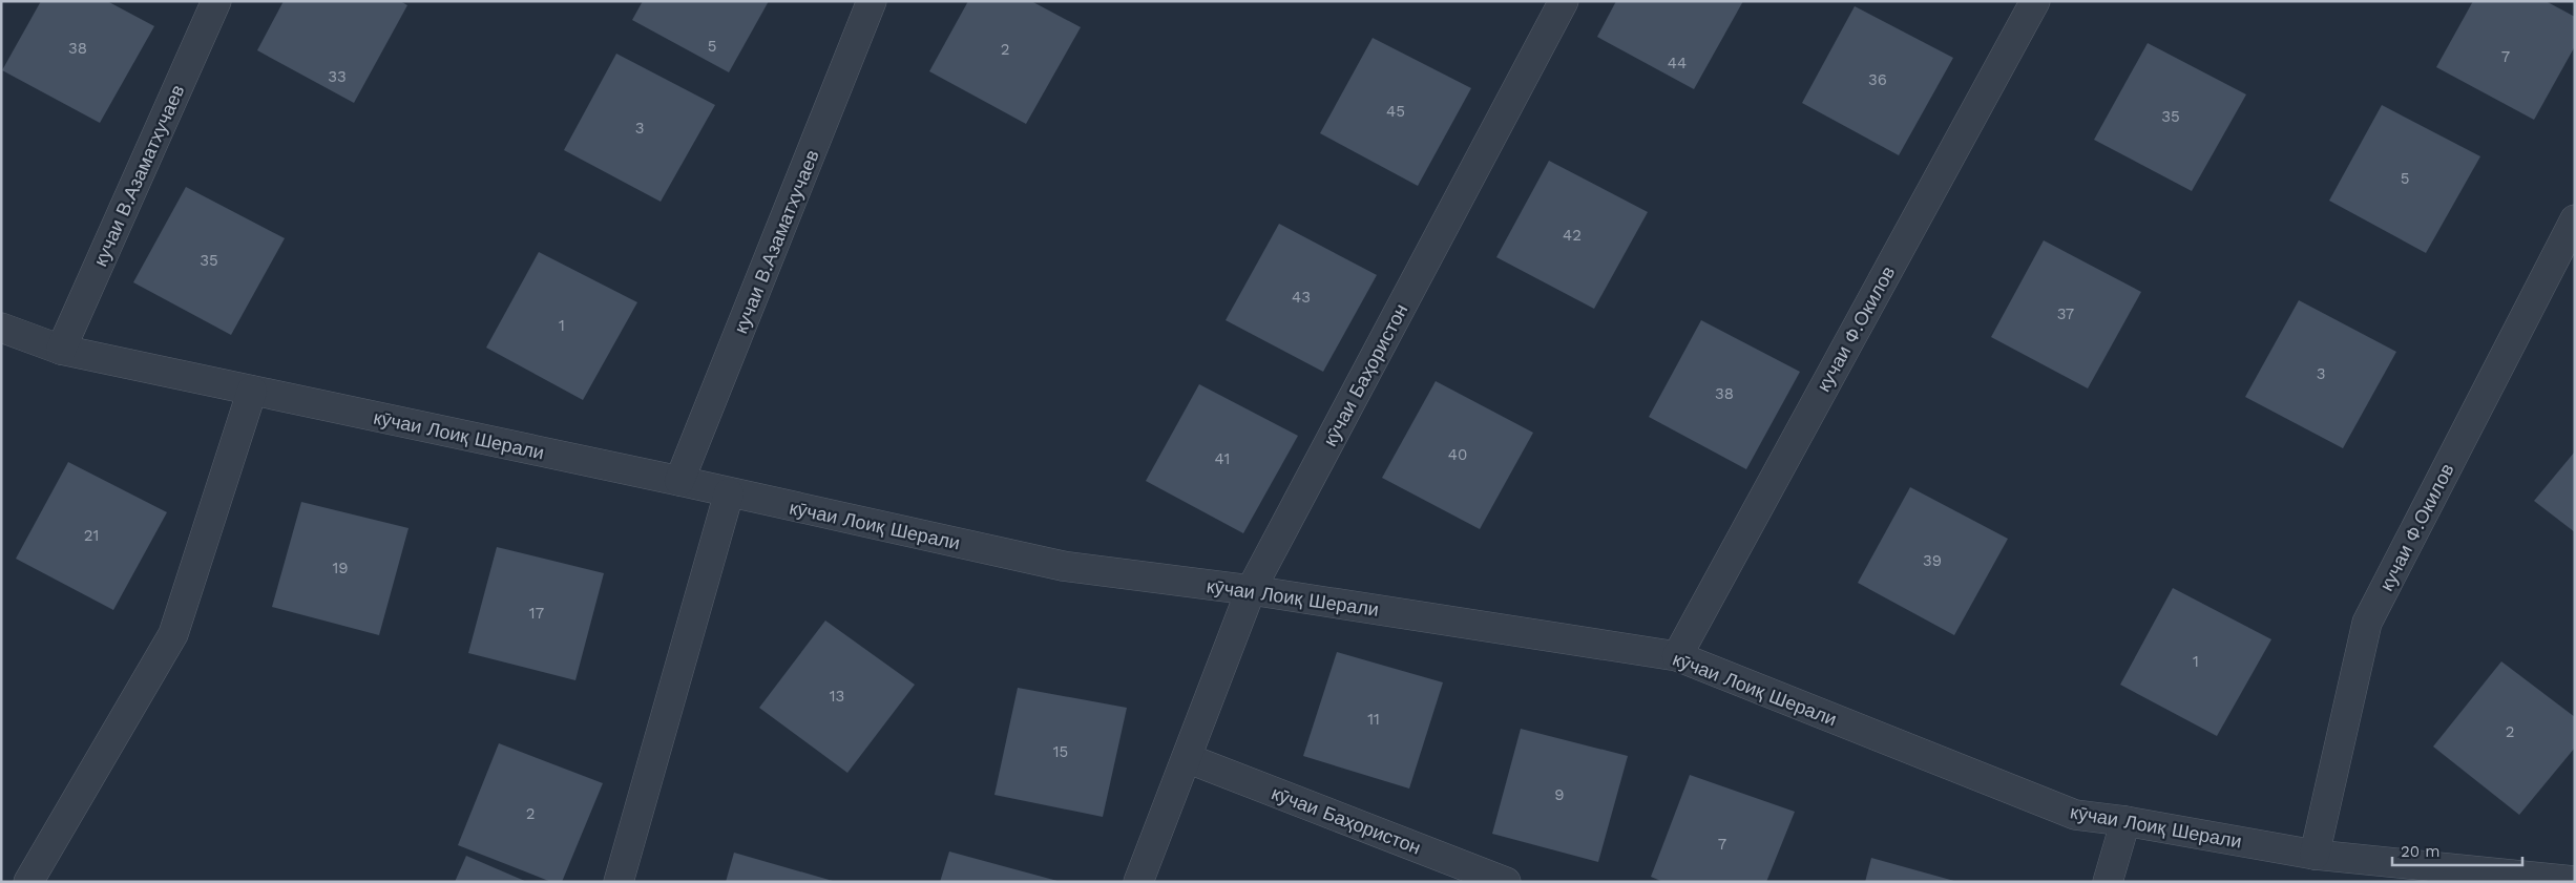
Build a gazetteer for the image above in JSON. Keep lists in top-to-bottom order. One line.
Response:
{"streets":{"street":["кучаи В.Азаматхучаев","кучаи Ф.Окилов","кӯчаи Баҳористон","кӯчаи Лоиқ Шерали"]},"crossings":[["кучаи В.Азаматхучаев","кӯчаи Лоиқ Шерали"],["кучаи Ф.Окилов","кӯчаи Лоиқ Шерали"],["кӯчаи Баҳористон","кӯчаи Лоиқ Шерали"]],"house_numbers":["5","38","2","7","44","33","36","45","35","3","5","42","35","43","37","1","3","38","40","41","21","39","19","17","1","13","11","2","15","9","2","7"],"scale_bar":"20 m"}
